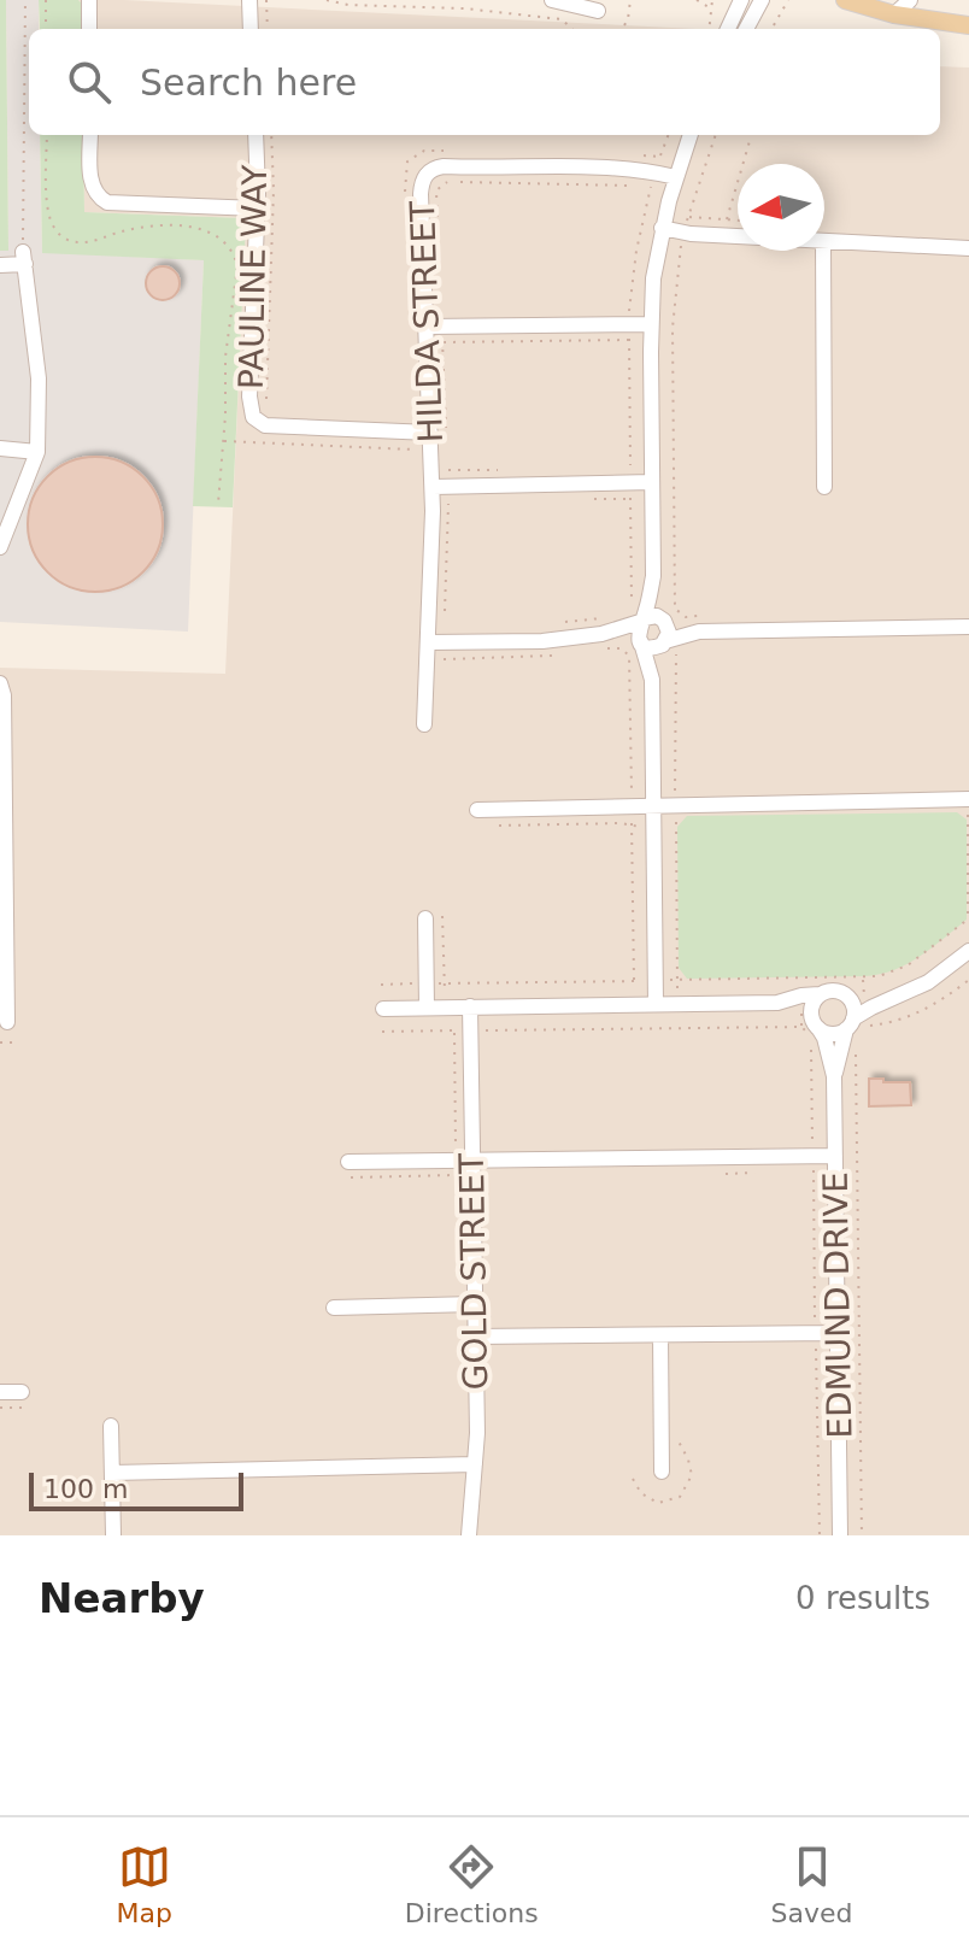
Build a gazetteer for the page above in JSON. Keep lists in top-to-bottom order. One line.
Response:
{"streets":{"street":["PAULINE WAY","HILDA STREET","GOLD STREET","EDMUND DRIVE"]},"crossings":[["PAULINE WAY","HILDA STREET"]],"scale_bar":"100 m","north":"left","page":{"search":"Search here","scale":"100 m","heading":["Nearby","0 results"],"nav":["Map","Directions","Saved"]}}
